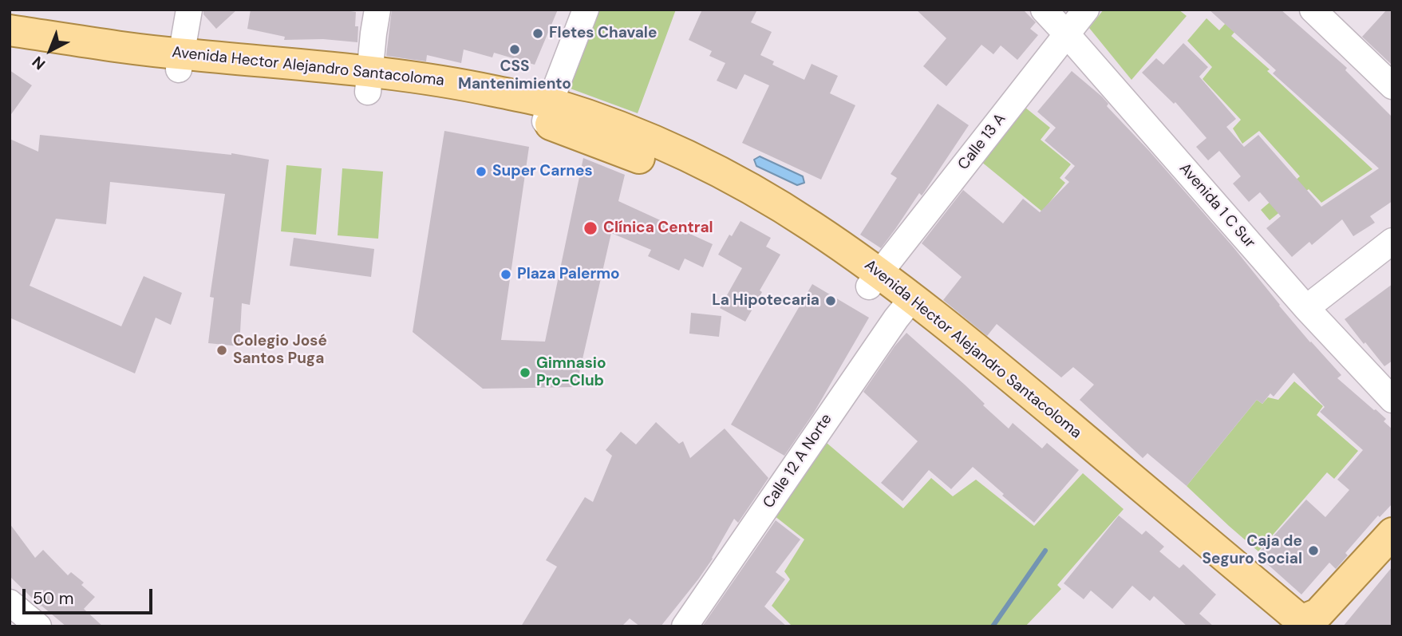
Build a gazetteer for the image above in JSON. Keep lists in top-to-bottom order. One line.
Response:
{"streets":{"main road":["Avenida Hector Alejandro Santacoloma"],"street":["Calle 13 A","Avenida 1 C Sur","Calle 12 A Norte"]},"crossings":[["Avenida Hector Alejandro Santacoloma","Calle 13 A"],["Avenida Hector Alejandro Santacoloma","Calle 12 A Norte"],["Calle 13 A","Avenida 1 C Sur"]],"places":["Fletes Chavale","CSS Mantenimiento","Super Carnes","Clínica Central","Plaza Palermo","La Hipotecaria","Colegio José Santos Puga","Gimnasio Pro-Club","Caja de Seguro Social"],"scale_bar":"50 m","north":"bottom left"}
